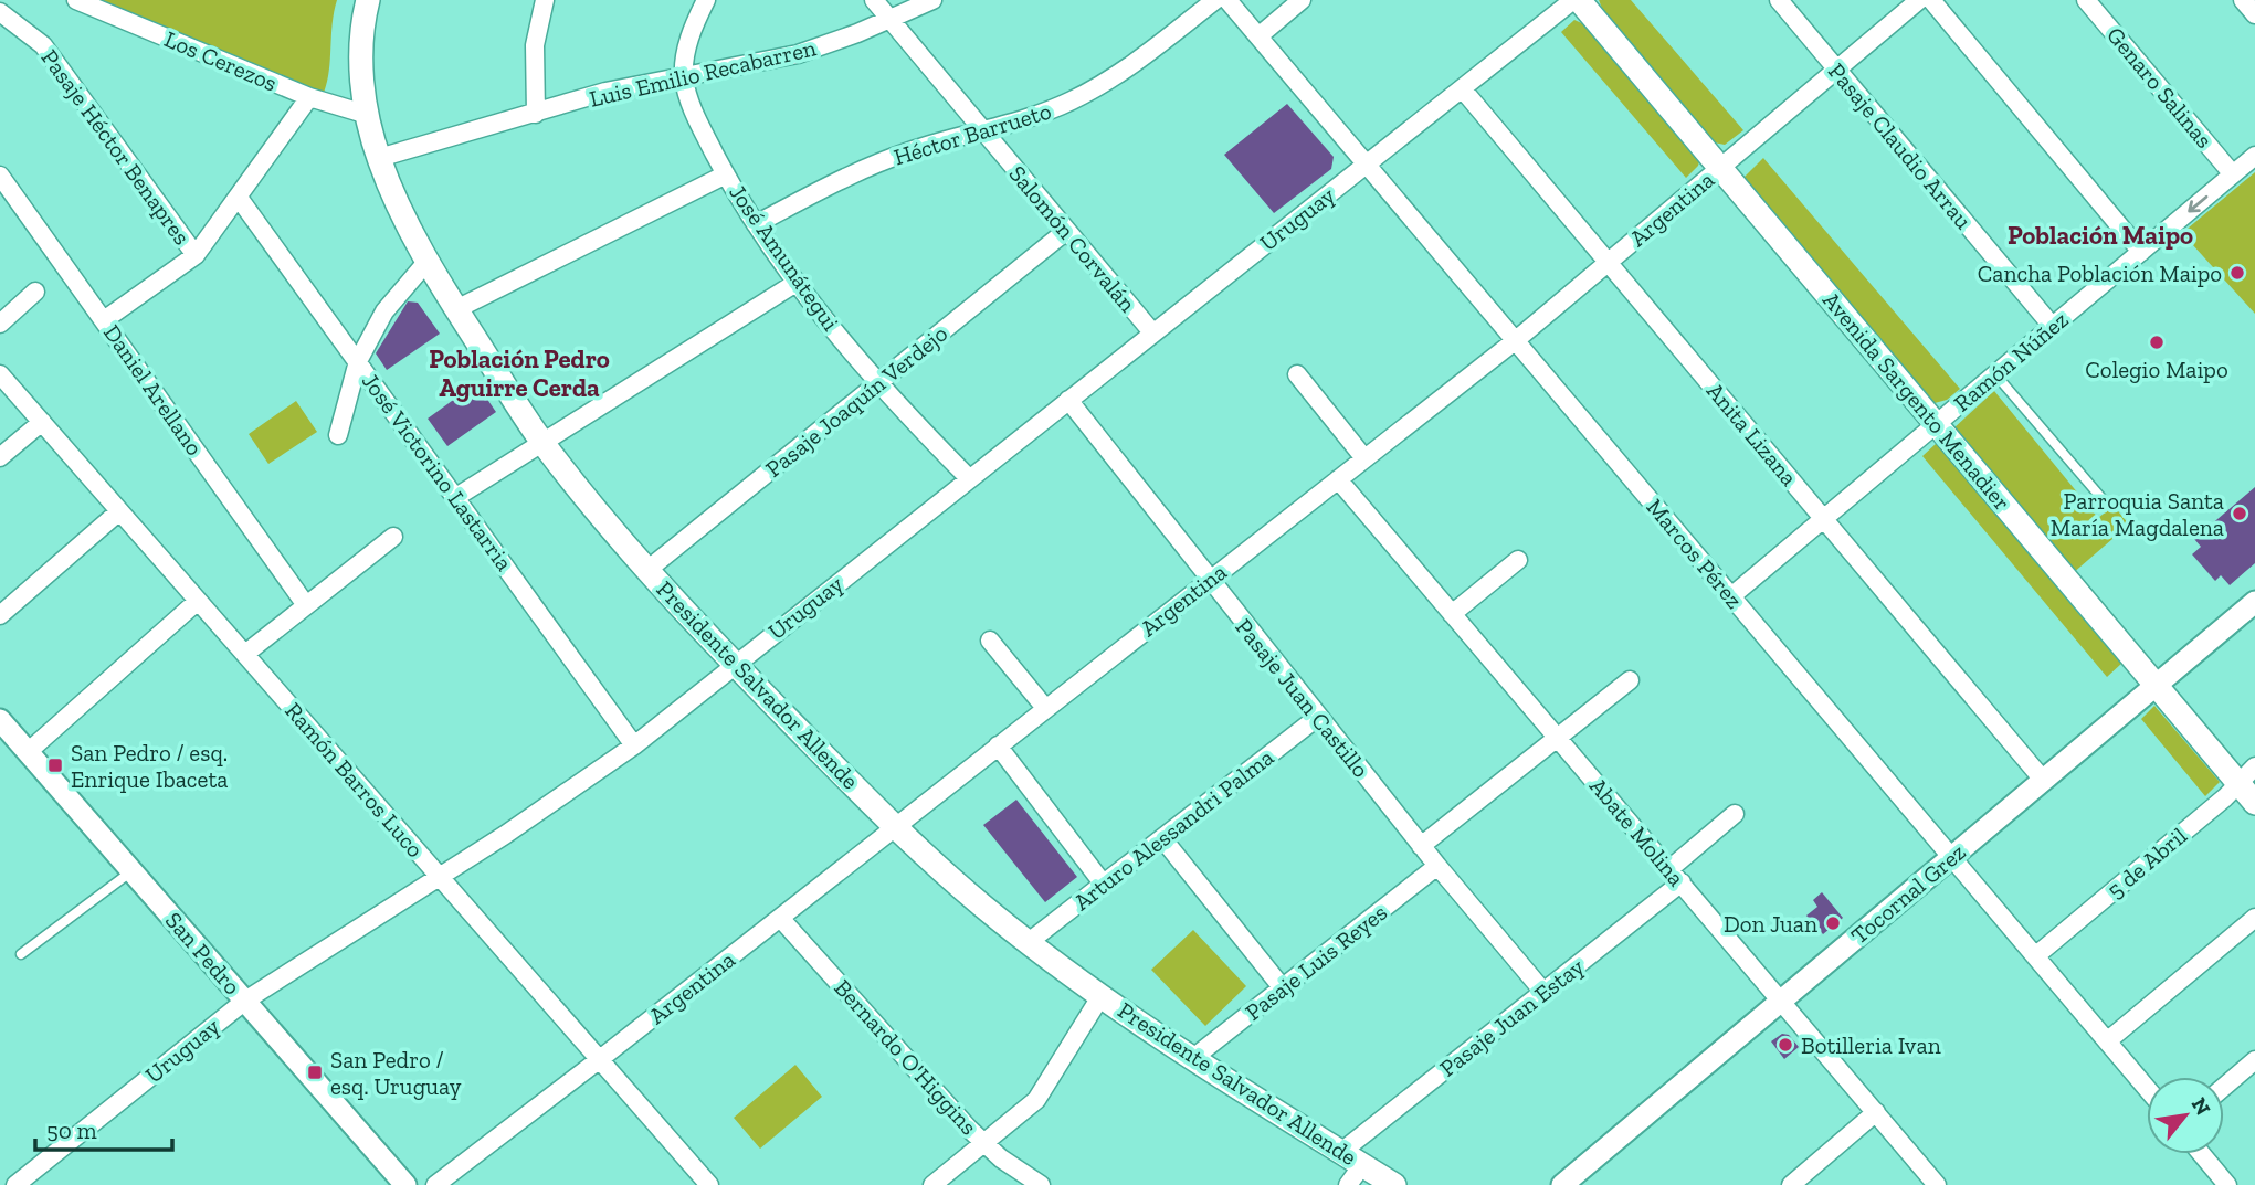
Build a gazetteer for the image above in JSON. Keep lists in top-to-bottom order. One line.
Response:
{"streets":{"main road":["Avenida Sargento Menadier","Presidente Salvador Allende"],"street":["Los Cerezos","Luis Emilio Recabarren","Genaro Salinas","Héctor Barrueto","Pasaje Claudio Arrau","Pasaje Héctor Benapres","Argentina","Uruguay","Salomón Corvalán","José Amunátegui","Ramón Núñez","Daniel Arellano","Pasaje Joaquín Verdejo","Anita Lizana","José Victorino Lastarria","Marcos Pérez","Pasaje Juan Castillo","Ramón Barros Luco","Arturo Alessandri Palma","Abate Molina","5 de Abril","Tocornal Grez","San Pedro","Pasaje Luis Reyes","Pasaje Juan Estay","Bernardo O'Higgins"]},"crossings":[["Los Cerezos","Presidente Salvador Allende"],["Luis Emilio Recabarren","Salomón Corvalán"],["Luis Emilio Recabarren","José Amunátegui"],["Luis Emilio Recabarren","Presidente Salvador Allende"],["Genaro Salinas","Ramón Núñez"],["Héctor Barrueto","Salomón Corvalán"],["Héctor Barrueto","José Amunátegui"],["Pasaje Claudio Arrau","Argentina"],["Pasaje Claudio Arrau","Ramón Núñez"],["Argentina","Avenida Sargento Menadier"],["Argentina","Anita Lizana"],["Argentina","Marcos Pérez"],["Argentina","Presidente Salvador Allende"],["Argentina","Pasaje Juan Castillo"],["Argentina","Ramón Barros Luco"],["Argentina","Abate Molina"],["Argentina","Bernardo O'Higgins"],["Uruguay","Salomón Corvalán"],["Uruguay","José Amunátegui"],["Uruguay","Avenida Sargento Menadier"],["Uruguay","Anita Lizana"],["Uruguay","José Victorino Lastarria"],["Uruguay","Marcos Pérez"],["Uruguay","Presidente Salvador Allende"],["Uruguay","Pasaje Juan Castillo"],["Uruguay","Ramón Barros Luco"],["Uruguay","San Pedro"],["Salomón Corvalán","Pasaje Joaquín Verdejo"],["José Amunátegui","Pasaje Joaquín Verdejo"],["Ramón Núñez","Avenida Sargento Menadier"],["Ramón Núñez","Anita Lizana"],["Ramón Núñez","Marcos Pérez"],["Pasaje Joaquín Verdejo","Presidente Salvador Allende"],["Avenida Sargento Menadier","5 de Abril"],["Avenida Sargento Menadier","Tocornal Grez"],["Anita Lizana","Tocornal Grez"],["Marcos Pérez","5 de Abril"],["Marcos Pérez","Tocornal Grez"],["Presidente Salvador Allende","Arturo Alessandri Palma"],["Presidente Salvador Allende","Pasaje Luis Reyes"],["Presidente Salvador Allende","Pasaje Juan Estay"],["Pasaje Juan Castillo","Arturo Alessandri Palma"],["Pasaje Juan Castillo","Pasaje Luis Reyes"],["Pasaje Juan Castillo","Pasaje Juan Estay"],["Abate Molina","Tocornal Grez"],["Abate Molina","Pasaje Juan Estay"]],"districts":["Población Maipo","Población Pedro Aguirre Cerda"],"places":{"other":["Cancha Población Maipo","Colegio Maipo","Parroquia Santa María Magdalena","Don Juan","Botilleria Ivan"],"transit":["San Pedro / esq. Enrique Ibaceta","San Pedro / esq. Uruguay"]},"scale_bar":"50 m","north":"top right"}
